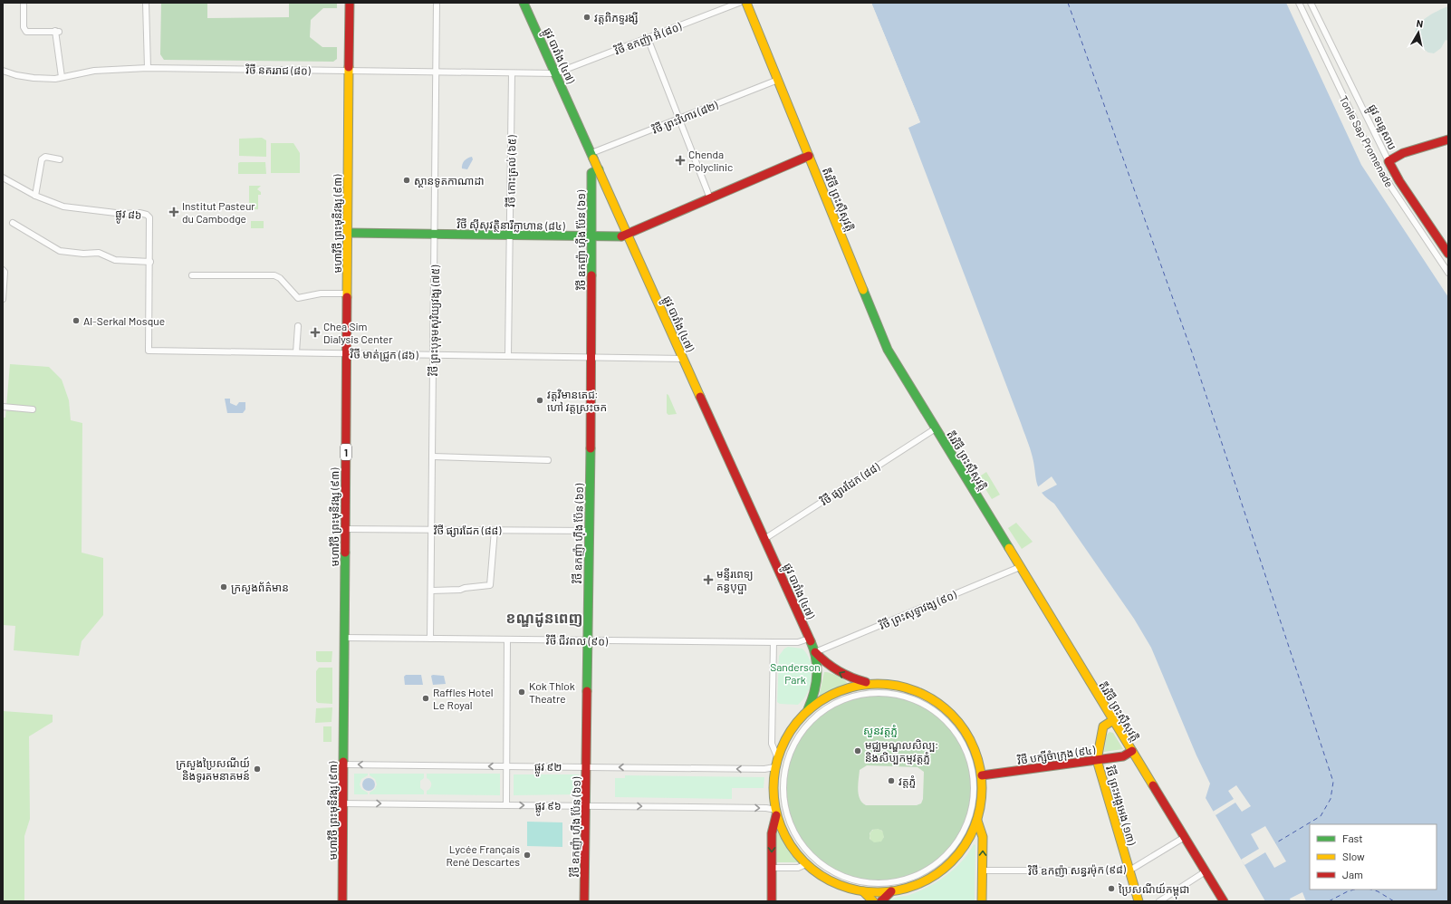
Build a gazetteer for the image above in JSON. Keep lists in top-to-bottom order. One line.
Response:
{"streets":{"main road":["ផ្លូវ បារាំង (៤៧)","ផ្លូវ ទន្លេសាប","តីរវិថី ព្រះស៊ីសុវត្តិ","មហាវិថី ព្រះមុនីវង្ស (៩៣)","វិថី ស៊ីសុវត្ថិនារីក្លាហាន (៨៤)","វិថី ឧកញ៉ា ហ៊ីង ប៉ែន (៦១)","1","វិថី បក្សីចំាក្រុង (៩៤)","វិថី ព្រះអង្គអេង (១៣)"],"street":["វិថី ឧកញ៉ា អ៊ំ (៨០)","វិថី នគររាជ (៨០)","វិថី ព្រះវិហារ (៨២)","Tonle Sap Promenade","វិថី កោះត្រល់ (៦៥)","ផ្លូវ ៨៦","វិថី ព្រះបុទុមសុរិយ្យវង្ស (៧៥)","វិថី មាត់ជ្រូក (៨៦)","វិថី ផ្សារដែក (៨៨)","វិថី ព្រះសុទ្ធាវង្ស (៩០)","វិថី ជីវពល (៩០)","ផ្លូវ ៩២","ផ្លូវ ៩៦","វិថី ឧកញ៉ា សន្ធរម៉ុក (៩៨)"]},"crossings":[["វិថី ឧកញ៉ា អ៊ំ (៨០)","ផ្លូវ បារាំង (៤៧)"],["វិថី ឧកញ៉ា អ៊ំ (៨០)","វិថី នគររាជ (៨០)"],["ផ្លូវ បារាំង (៤៧)","វិថី នគររាជ (៨០)"],["ផ្លូវ បារាំង (៤៧)","វិថី ព្រះវិហារ (៨២)"],["ផ្លូវ បារាំង (៤៧)","វិថី ស៊ីសុវត្ថិនារីក្លាហាន (៨៤)"],["ផ្លូវ បារាំង (៤៧)","វិថី ឧកញ៉ា ហ៊ីង ប៉ែន (៦១)"],["ផ្លូវ បារាំង (៤៧)","វិថី មាត់ជ្រូក (៨៦)"],["ផ្លូវ បារាំង (៤៧)","វិថី ផ្សារដែក (៨៨)"],["ផ្លូវ បារាំង (៤៧)","វិថី ព្រះសុទ្ធាវង្ស (៩០)"],["ផ្លូវ បារាំង (៤៧)","វិថី ជីវពល (៩០)"],["វិថី នគររាជ (៨០)","វិថី កោះត្រល់ (៦៥)"],["វិថី នគររាជ (៨០)","មហាវិថី ព្រះមុនីវង្ស (៩៣)"],["វិថី នគររាជ (៨០)","វិថី ព្រះបុទុមសុរិយ្យវង្ស (៧៥)"],["វិថី ព្រះវិហារ (៨២)","តីរវិថី ព្រះស៊ីសុវត្តិ"],["វិថី កោះត្រល់ (៦៥)","វិថី ស៊ីសុវត្ថិនារីក្លាហាន (៨៤)"],["វិថី កោះត្រល់ (៦៥)","វិថី មាត់ជ្រូក (៨៦)"],["តីរវិថី ព្រះស៊ីសុវត្តិ","វិថី ស៊ីសុវត្ថិនារីក្លាហាន (៨៤)"],["តីរវិថី ព្រះស៊ីសុវត្តិ","វិថី ផ្សារដែក (៨៨)"],["តីរវិថី ព្រះស៊ីសុវត្តិ","វិថី ព្រះសុទ្ធាវង្ស (៩០)"],["តីរវិថី ព្រះស៊ីសុវត្តិ","វិថី បក្សីចំាក្រុង (៩៤)"],["តីរវិថី ព្រះស៊ីសុវត្តិ","វិថី ព្រះអង្គអេង (១៣)"],["តីរវិថី ព្រះស៊ីសុវត្តិ","វិថី ឧកញ៉ា សន្ធរម៉ុក (៩៨)"],["ផ្លូវ ៨៦","វិថី មាត់ជ្រូក (៨៦)"],["មហាវិថី ព្រះមុនីវង្ស (៩៣)","វិថី ស៊ីសុវត្ថិនារីក្លាហាន (៨៤)"],["មហាវិថី ព្រះមុនីវង្ស (៩៣)","វិថី មាត់ជ្រូក (៨៦)"],["មហាវិថី ព្រះមុនីវង្ស (៩៣)","វិថី ផ្សារដែក (៨៨)"],["មហាវិថី ព្រះមុនីវង្ស (៩៣)","វិថី ជីវពល (៩០)"],["មហាវិថី ព្រះមុនីវង្ស (៩៣)","ផ្លូវ ៩២"],["មហាវិថី ព្រះមុនីវង្ស (៩៣)","ផ្លូវ ៩៦"],["វិថី ស៊ីសុវត្ថិនារីក្លាហាន (៨៤)","វិថី ឧកញ៉ា ហ៊ីង ប៉ែន (៦១)"],["វិថី ស៊ីសុវត្ថិនារីក្លាហាន (៨៤)","វិថី ព្រះបុទុមសុរិយ្យវង្ស (៧៥)"],["វិថី ឧកញ៉ា ហ៊ីង ប៉ែន (៦១)","វិថី មាត់ជ្រូក (៨៦)"],["វិថី ឧកញ៉ា ហ៊ីង ប៉ែន (៦១)","វិថី ផ្សារដែក (៨៨)"],["វិថី ឧកញ៉ា ហ៊ីង ប៉ែន (៦១)","វិថី ជីវពល (៩០)"],["វិថី ឧកញ៉ា ហ៊ីង ប៉ែន (៦១)","ផ្លូវ ៩២"],["វិថី ឧកញ៉ា ហ៊ីង ប៉ែន (៦១)","ផ្លូវ ៩៦"],["វិថី ព្រះបុទុមសុរិយ្យវង្ស (៧៥)","វិថី មាត់ជ្រូក (៨៦)"],["វិថី ព្រះបុទុមសុរិយ្យវង្ស (៧៥)","វិថី ផ្សារដែក (៨៨)"],["វិថី ព្រះបុទុមសុរិយ្យវង្ស (៧៥)","វិថី ជីវពល (៩០)"],["វិថី បក្សីចំាក្រុង (៩៤)","វិថី ព្រះអង្គអេង (១៣)"],["វិថី ព្រះអង្គអេង (១៣)","វិថី ឧកញ៉ា សន្ធរម៉ុក (៩៨)"]],"one_way":["ផ្លូវ ៩២","ផ្លូវ ៩៦"],"districts":["ខណ្ឌដូនពេញ"],"parks":["Sanderson Park","សួនវត្ដភ្នំ"],"places":{"other":["វត្តពិភទ្ទរង្សី","ស្ថានទូតកាណាដា","Al-Serkal Mosque","វត្តវិមានតេជៈ ហៅ វត្តស្រះចក","ក្រសួងព័ត៌មាន","Kok Thlok Theatre","Raffles Hotel Le Royal","មជ្ឈមណ្ឌលសិល្បៈ និងសិប្បកម្មវត្តភ្នំ","ក្រសួងប្រៃសណីយ៍ និងទូរគមនាគមន៍","វត្ដភ្នំ","Lycée Français René Descartes","ប្រៃសណីយ៍កម្ពុជា"],"health":["Chenda Polyclinic","Institut Pasteur du Cambodge","Chea Sim Dialysis Center","មន្ទីរពេទ្យ គន្ធបុប្ផា"]},"legend":["Fast","Slow","Jam"],"north":"top"}
